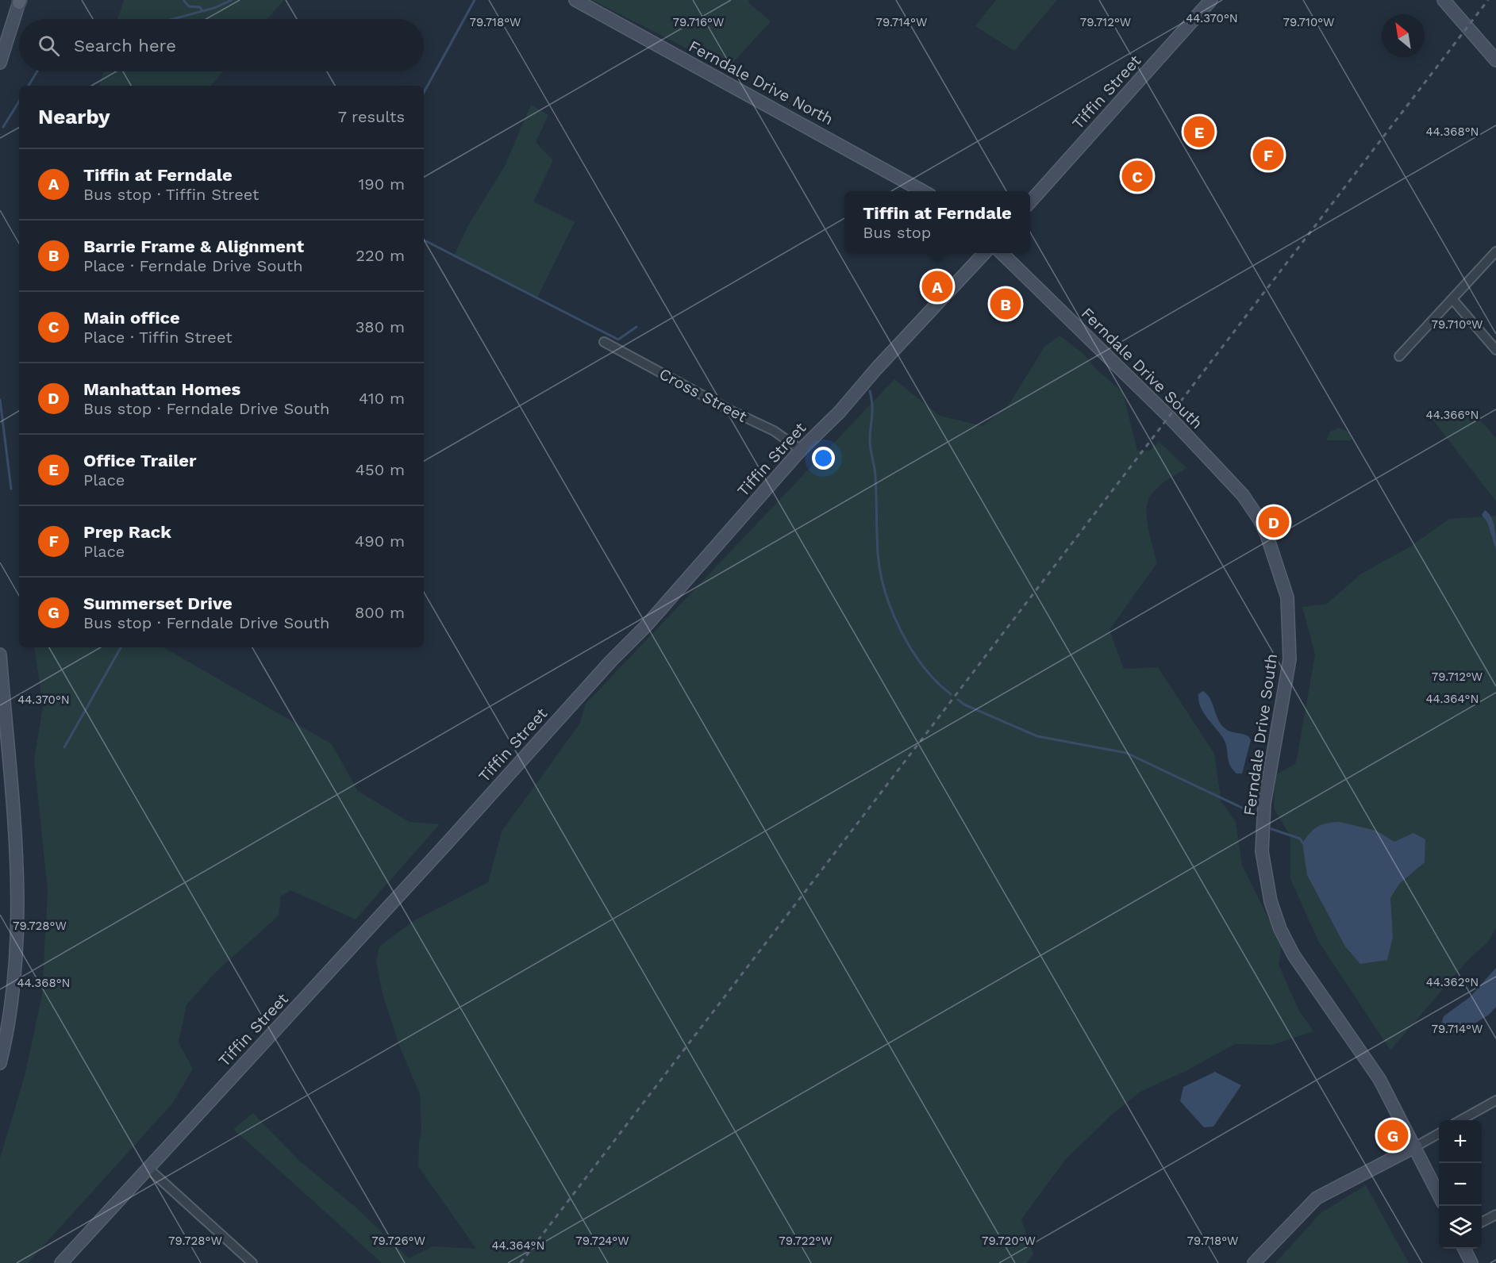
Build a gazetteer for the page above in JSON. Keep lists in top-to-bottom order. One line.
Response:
{"streets":{"main road":["Ferndale Drive North","Tiffin Street","Ferndale Drive South"],"street":["Cross Street"]},"crossings":[["Tiffin Street","Cross Street"]],"north":"top left","page":{"search":"Search here","heading":["Nearby","7 results"],"pins":["E","F","C","A","B","D","G"],"list":[{"mark":"A","name":"Tiffin at Ferndale","note":"Bus stop · Tiffin Street","value":"190 m"},{"mark":"B","name":"Barrie Frame & Alignment","note":"Place · Ferndale Drive South","value":"220 m"},{"mark":"C","name":"Main office","note":"Place · Tiffin Street","value":"380 m"},{"mark":"D","name":"Manhattan Homes","note":"Bus stop · Ferndale Drive South","value":"410 m"},{"mark":"E","name":"Office Trailer","note":"Place","value":"450 m"},{"mark":"F","name":"Prep Rack","note":"Place","value":"490 m"},{"mark":"G","name":"Summerset Drive","note":"Bus stop · Ferndale Drive South","value":"800 m"}],"popup":["Tiffin at Ferndale","Bus stop"],"map_buttons":["+","−"]},"coordinates":["44.370°N","79.718°W","79.716°W","79.714°W","79.712°W","79.710°W","44.368°N","44.366°N","44.364°N","79.728°W","44.362°N","79.726°W","79.724°W","79.722°W","79.720°W"]}
